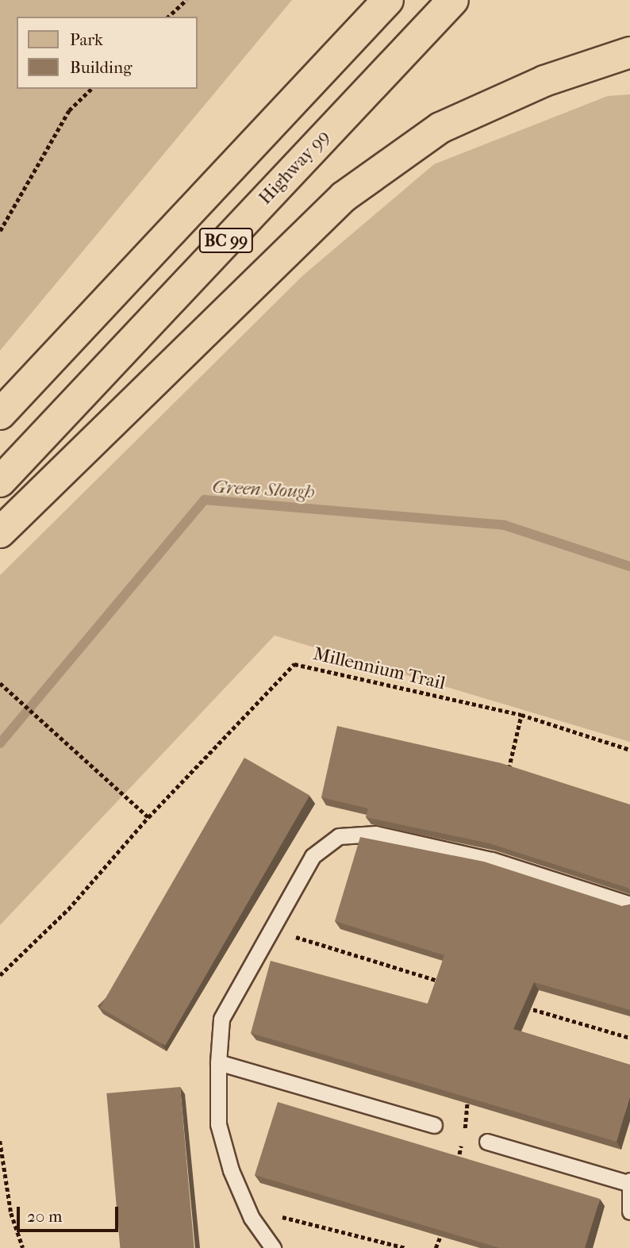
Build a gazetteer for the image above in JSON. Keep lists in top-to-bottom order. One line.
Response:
{"streets":{"highway":["Highway 99","BC 99"],"path":["Millennium Trail"]},"water":["Green Slough"],"legend":["Park","Building"],"scale_bar":"20 m"}
